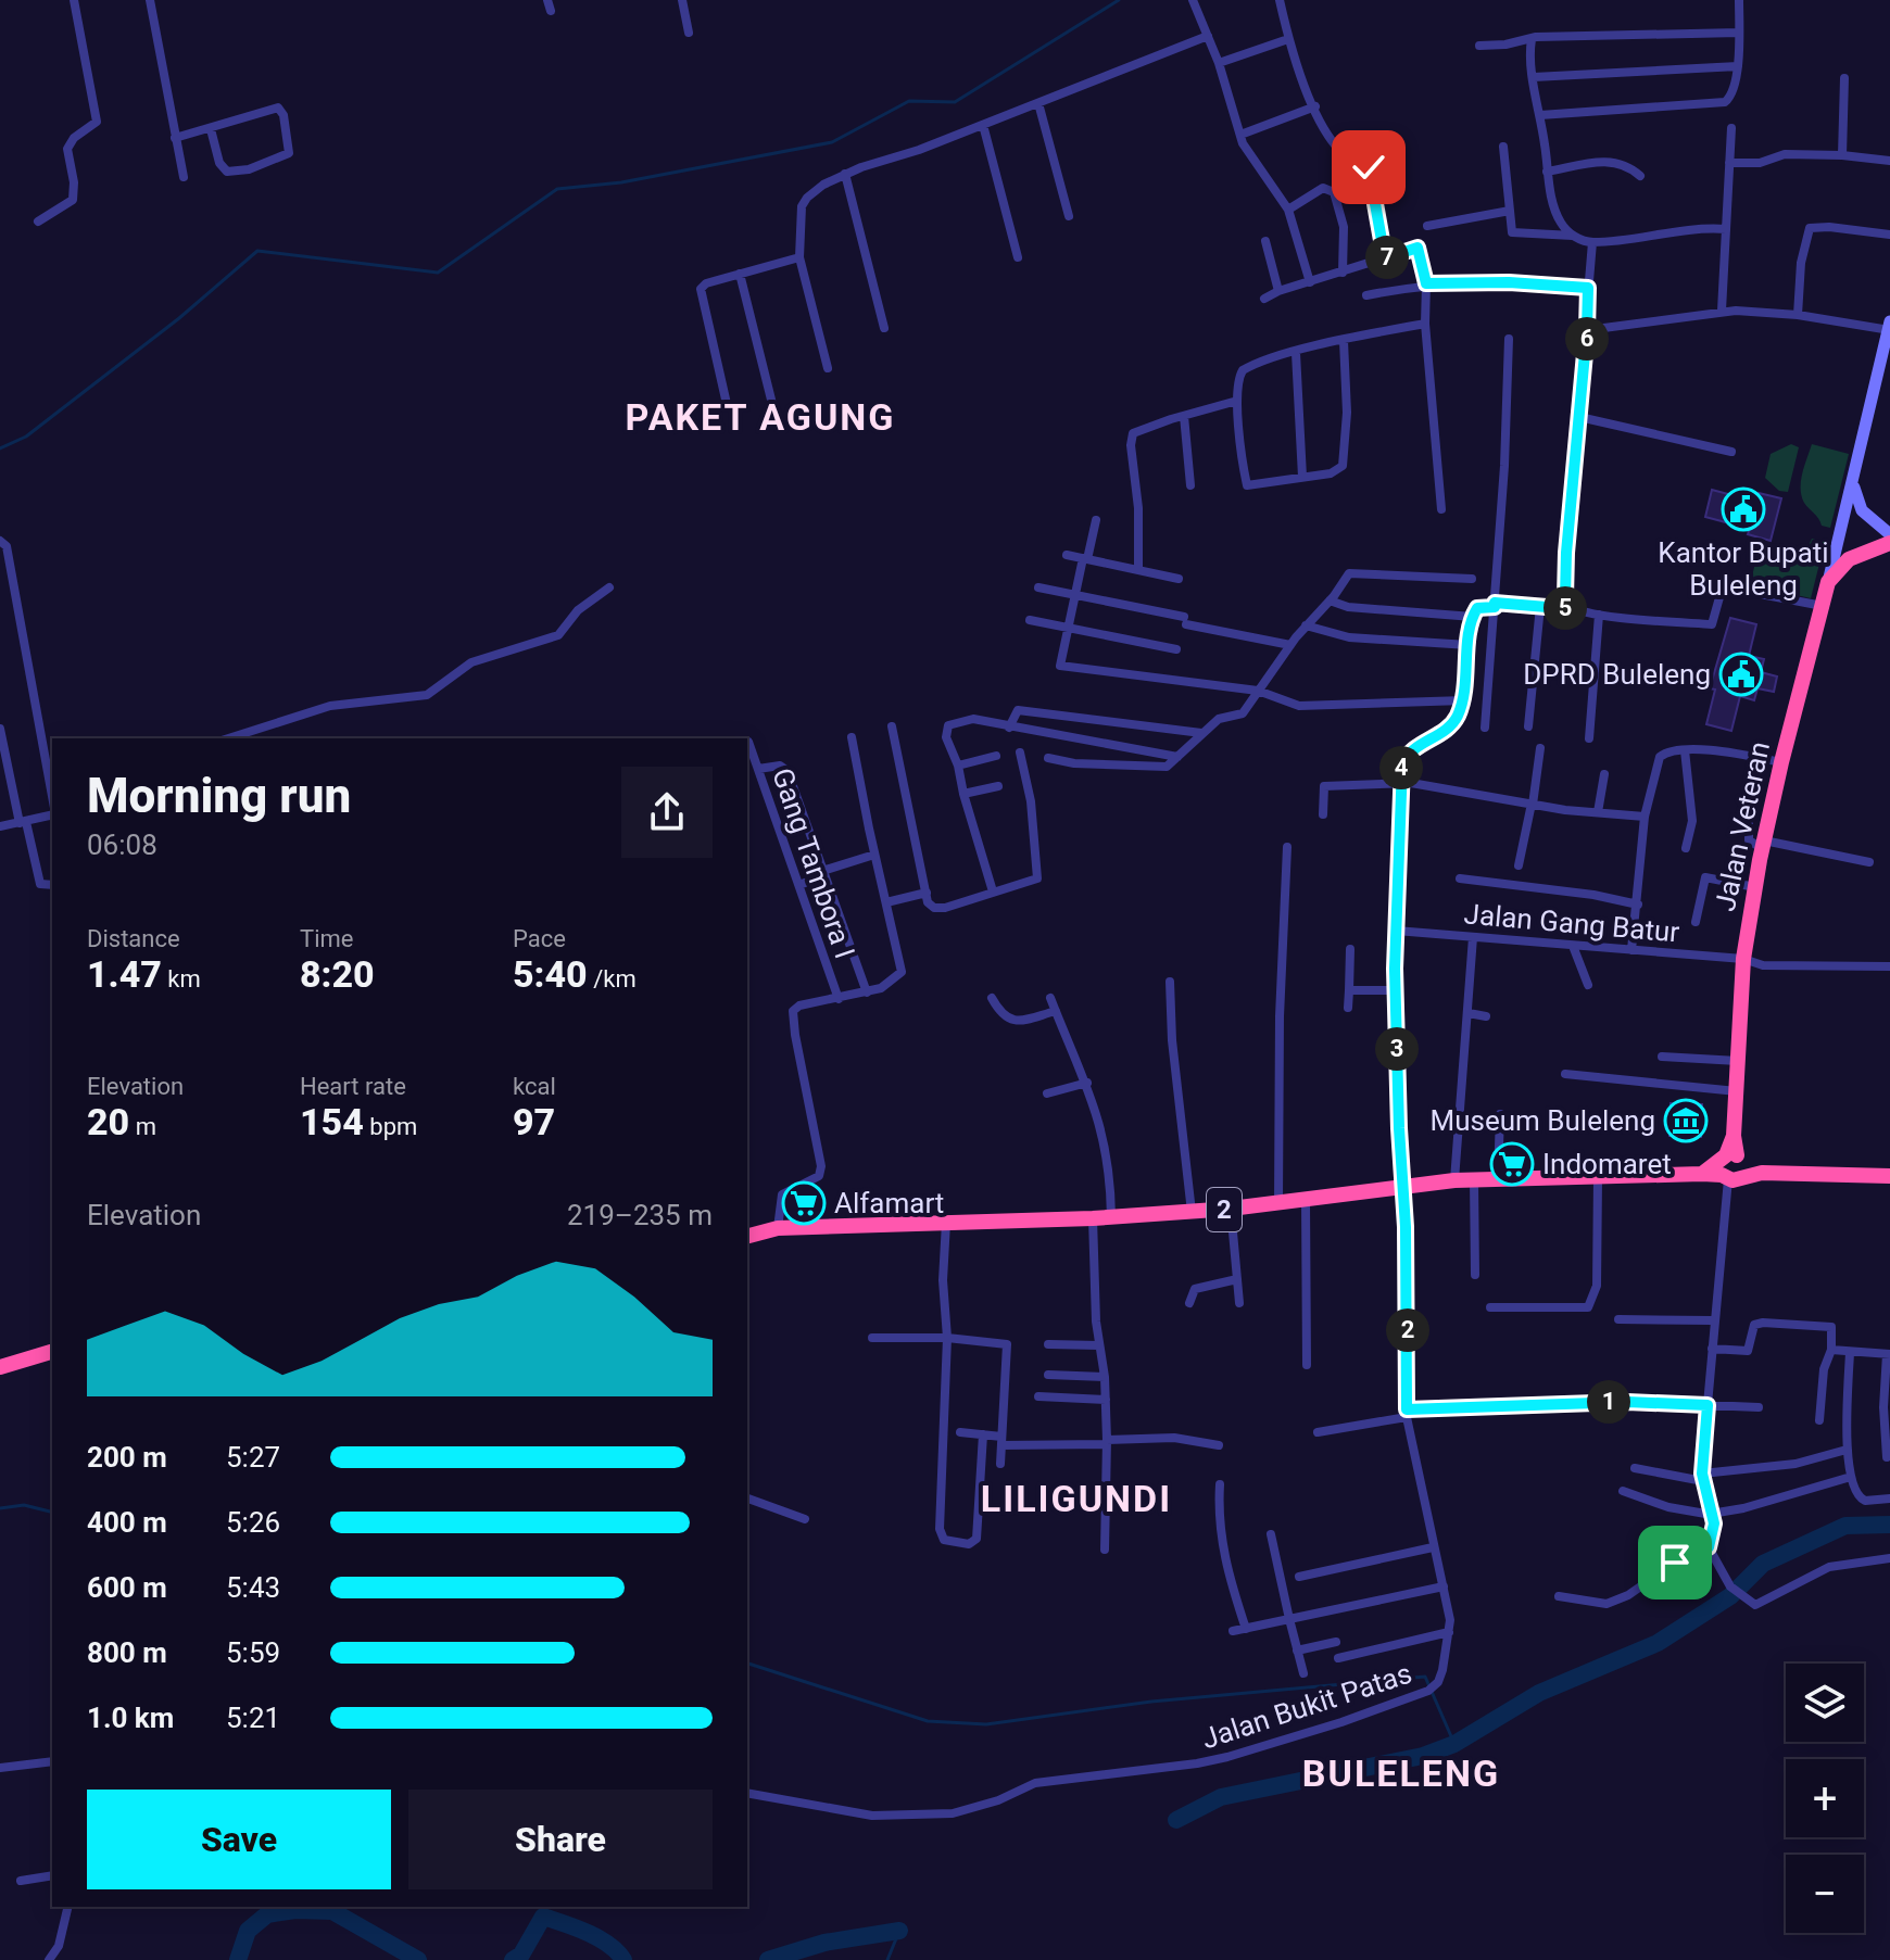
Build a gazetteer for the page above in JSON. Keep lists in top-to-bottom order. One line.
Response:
{"streets":{"highway":["Jalan Veteran","2"],"street":["Gang Tambora I","Jalan Gang Batur","Jalan Bukit Patas"]},"crossings":[["Jalan Veteran","Jalan Gang Batur"],["Jalan Veteran","2"],["2","Jalan Bukit Patas"]],"districts":["PAKET AGUNG","LILIGUNDI","BULELENG"],"places":{"public building":["Kantor Bupati Buleleng","DPRD Buleleng"],"museum":["Museum Buleleng"],"supermarket":["Indomaret","Alfamart"]},"page":{"pins":["7","6","5","4","3","2","1"],"heading":["Morning run","06:08"],"stats":[["Distance","1.47 km"],["Time","8:20"],["Pace","5:40 /km"],["Elevation","20 m"],["Heart rate","154 bpm"],["kcal","97"]],"chart":["Elevation","219–235 m"],"list":[{"name":"200 m","note":"5:27"},{"name":"400 m","note":"5:26"},{"name":"600 m","note":"5:43"},{"name":"800 m","note":"5:59"},{"name":"1.0 km","note":"5:21"}],"map_buttons":["+","−"],"buttons":["Save","Share"]}}
